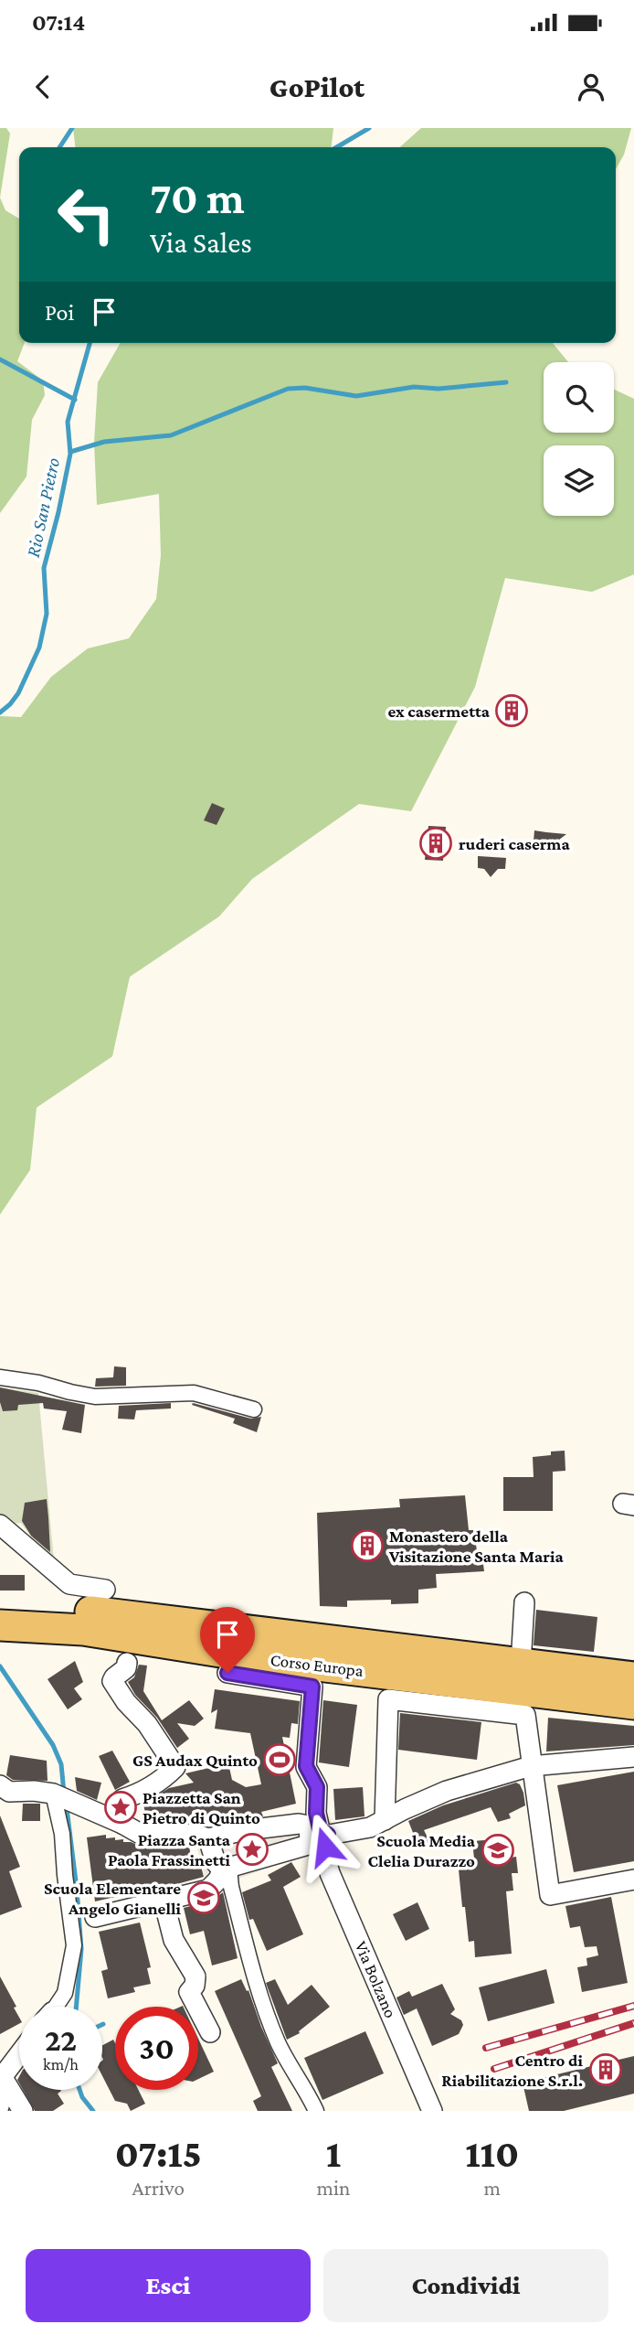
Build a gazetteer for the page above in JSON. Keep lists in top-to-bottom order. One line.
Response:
{"streets":{"main road":["Corso Europa"],"street":["Via Bolzano"]},"water":["Rio San Pietro"],"places":{"building":["ex casermetta","ruderi caserma","Monastero della Visitazione Santa Maria","Centro di Riabilitazione S.r.l."],"sports":["GS Audax Quinto"],"place":["Piazzetta San Pietro di Quinto","Piazza Santa Paola Frassinetti"],"school or university":["Scuola Media Clelia Durazzo","Scuola Elementare Angelo Gianelli"]},"page":{"status":"07:14","header":"GoPilot","turn":["70 m","Via Sales"],"then":"Poi","speed":"22 km/h","limit":"30","eta":["07:15","Arrivo","1","min","110","m"],"buttons":["Esci","Condividi"]}}
